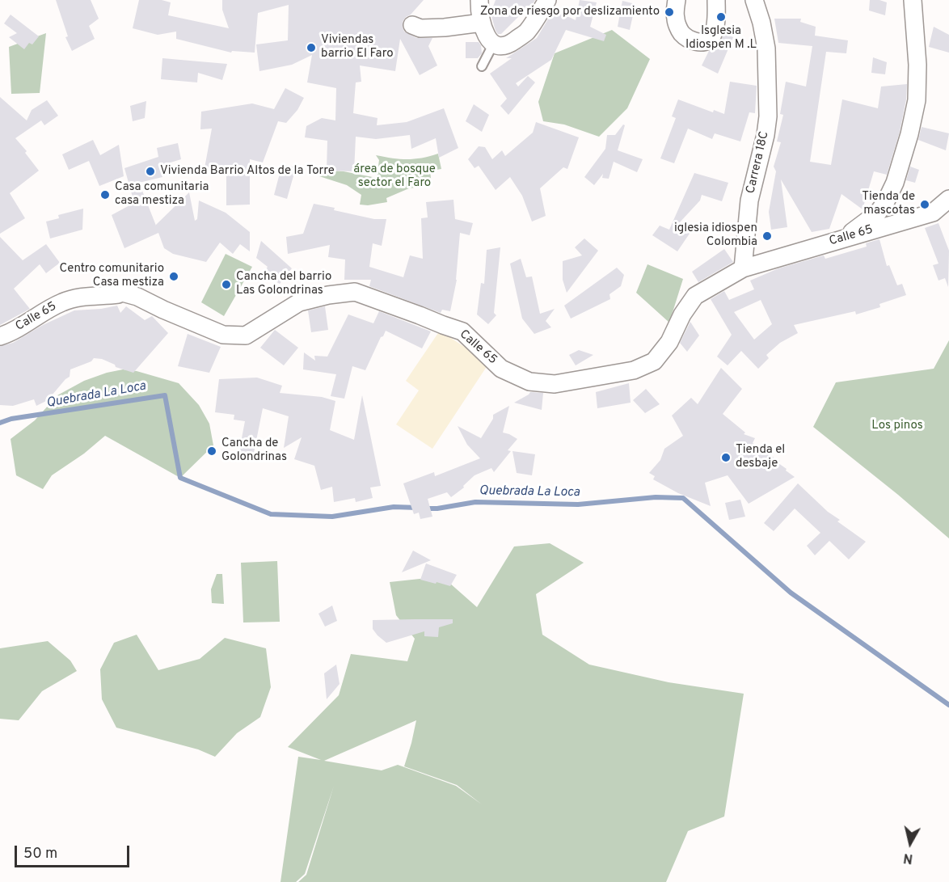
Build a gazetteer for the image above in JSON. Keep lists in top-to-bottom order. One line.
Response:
{"streets":{"street":["Carrera 18C","Calle 65"]},"crossings":[["Carrera 18C","Calle 65"]],"water":["Quebrada La Loca"],"parks":["área de bosque sector el Faro","Los pinos"],"places":["Zona de riesgo por deslizamiento","Isglesia Idiospen M .L","Viviendas barrio El Faro","Vivienda Barrio Altos de la Torre","Casa comunitaria casa mestiza","Tienda de mascotas","iglesia idiospen Colombia","Centro comunitario Casa mestiza","Cancha del barrio Las Golondrinas","Cancha de Golondrinas","Tienda el desbaje"],"scale_bar":"50 m","north":"bottom"}
